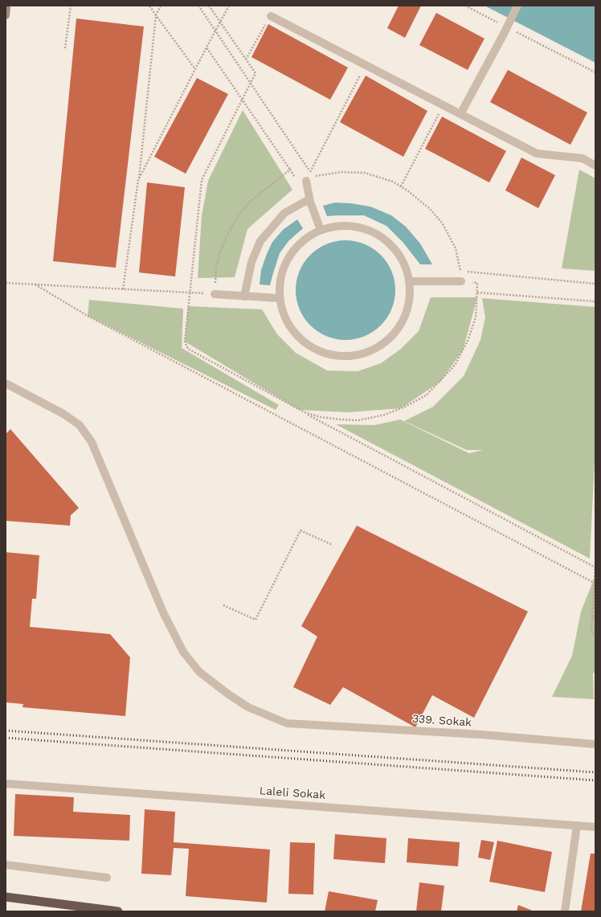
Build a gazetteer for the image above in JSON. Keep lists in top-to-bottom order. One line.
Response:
{"streets":{"street":["339. Sokak","Laleli Sokak"]}}
